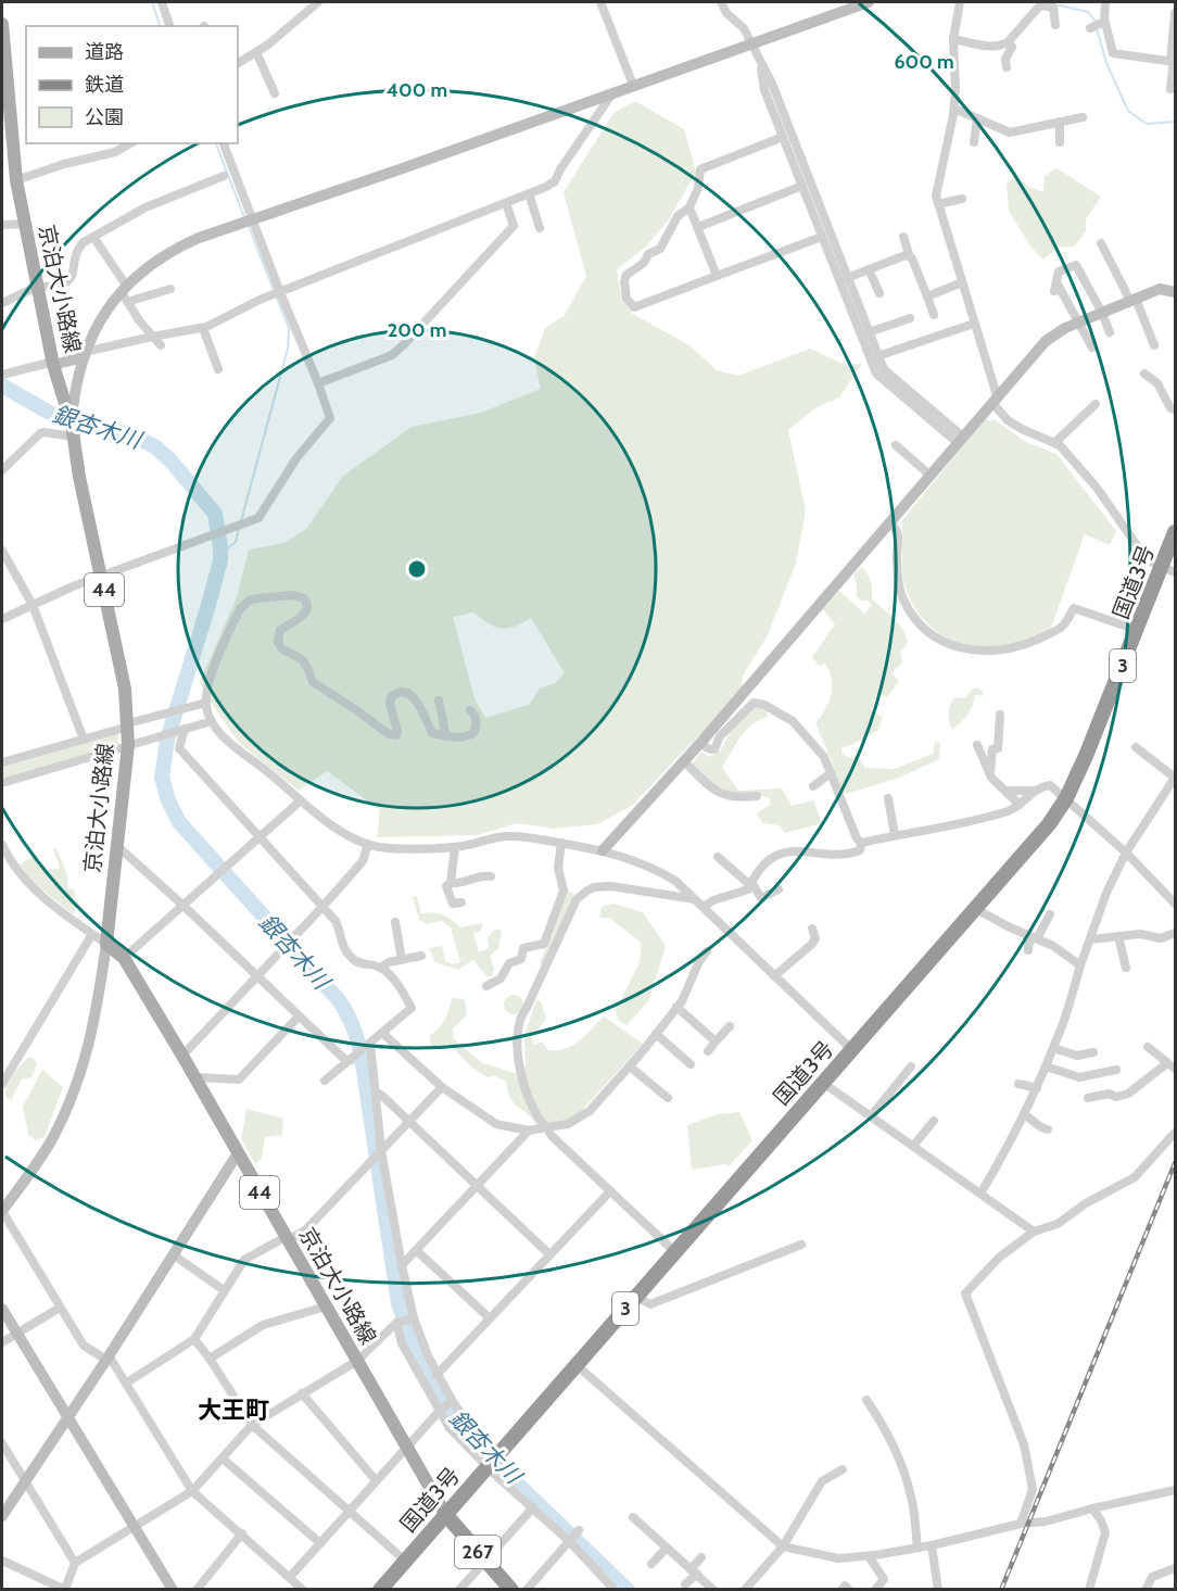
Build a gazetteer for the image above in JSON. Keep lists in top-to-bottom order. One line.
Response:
{"streets":{"highway":["国道3号","3","267"],"main road":["京泊大小路線","44"]},"crossings":[["京泊大小路線","国道3号"],["京泊大小路線","267"],["国道3号","267"]],"districts":["大王町"],"water":["銀杏木川"],"legend":["道路","鉄道","公園"],"rings":["600 m","400 m","200 m"]}
